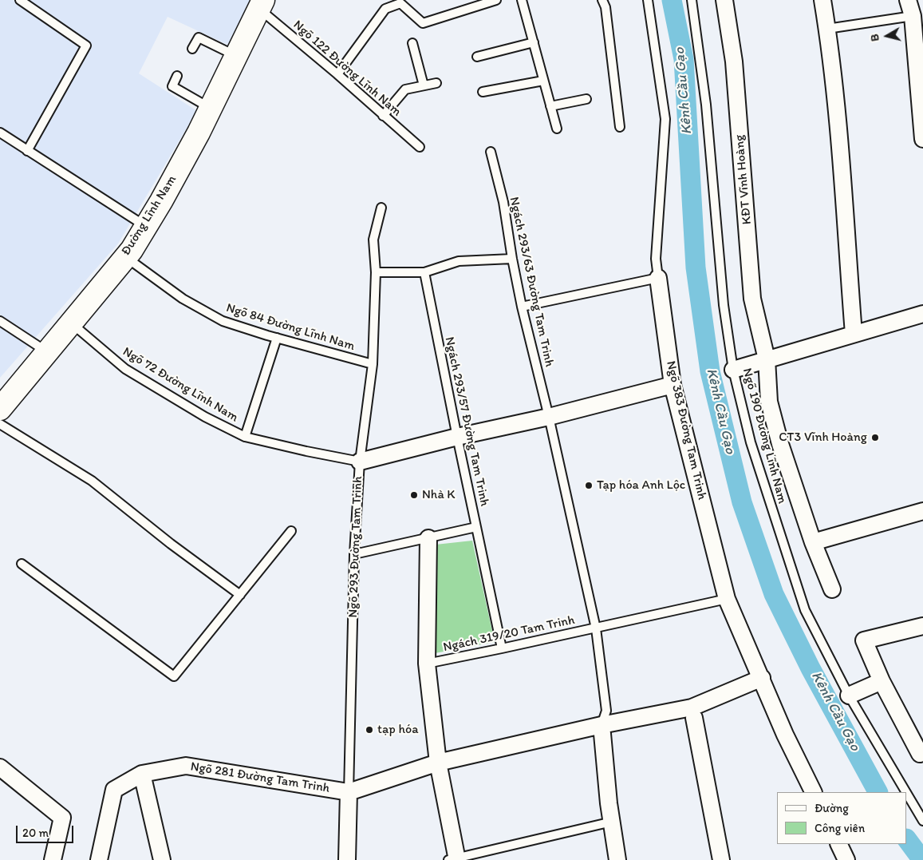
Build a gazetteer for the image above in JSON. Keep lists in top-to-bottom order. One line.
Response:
{"streets":{"main road":["Đường Lĩnh Nam"],"street":["KĐT Vĩnh Hoàng","Ngõ 383 Đường Tam Trinh","Ngõ 293 Đường Tam Trinh","Ngõ 281 Đường Tam Trinh"],"lane":["Ngõ 122 Đường Lĩnh Nam","Ngách 293/63 Đường Tam Trinh","Ngõ 84 Đường Lĩnh Nam","Ngõ 72 Đường Lĩnh Nam","Ngách 293/57 Đường Tam Trinh","Ngõ 190 Đường Lĩnh Nam","Ngách 319/20 Tam Trinh"]},"crossings":[["Ngõ 122 Đường Lĩnh Nam","Đường Lĩnh Nam"],["Đường Lĩnh Nam","Ngõ 84 Đường Lĩnh Nam"],["Đường Lĩnh Nam","Ngõ 72 Đường Lĩnh Nam"],["Ngách 293/63 Đường Tam Trinh","Ngõ 293 Đường Tam Trinh"],["Ngách 293/63 Đường Tam Trinh","Ngách 319/20 Tam Trinh"],["Ngõ 72 Đường Lĩnh Nam","Ngõ 293 Đường Tam Trinh"],["Ngách 293/57 Đường Tam Trinh","Ngõ 293 Đường Tam Trinh"],["Ngõ 383 Đường Tam Trinh","Ngõ 293 Đường Tam Trinh"],["Ngõ 383 Đường Tam Trinh","Ngách 319/20 Tam Trinh"],["Ngõ 293 Đường Tam Trinh","Ngõ 281 Đường Tam Trinh"]],"water":["Kênh Cầu Gạo"],"places":["CT3 Vĩnh Hoàng","Tạp hóa Anh Lộc","Nhà K","tạp hóa"],"legend":["Đường","Công viên"],"scale_bar":"20 m","north":"left"}
